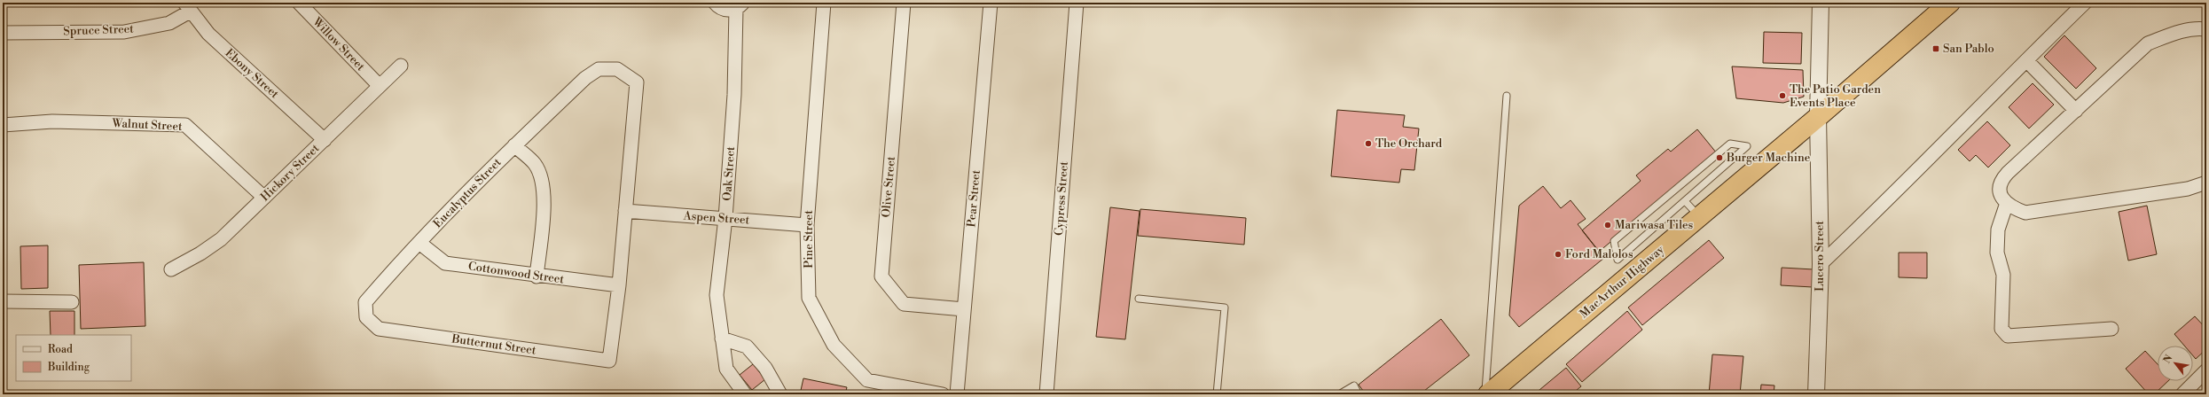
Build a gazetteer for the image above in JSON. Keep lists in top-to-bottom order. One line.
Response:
{"streets":{"highway":["MacArthur Highway"],"street":["Spruce Street","Willow Street","Ebony Street","Walnut Street","Hickory Street","Oak Street","Olive Street","Eucalyptus Street","Pear Street","Cypress Street","Aspen Street","Pine Street","Lucero Street","Cottonwood Street","Butternut Street"]},"crossings":[["Spruce Street","Ebony Street"],["Willow Street","Hickory Street"],["Ebony Street","Hickory Street"],["Walnut Street","Hickory Street"],["Oak Street","Aspen Street"],["Olive Street","Pear Street"],["Eucalyptus Street","Aspen Street"],["Eucalyptus Street","Cottonwood Street"],["Eucalyptus Street","Butternut Street"],["Aspen Street","Pine Street"],["Lucero Street","MacArthur Highway"],["Cottonwood Street","Butternut Street"]],"places":{"transit":["San Pablo"],"other":["The Patio Garden Events Place","The Orchard","Burger Machine","Mariwasa Tiles","Ford Malolos"]},"legend":["Road","Building"],"north":"top left"}
